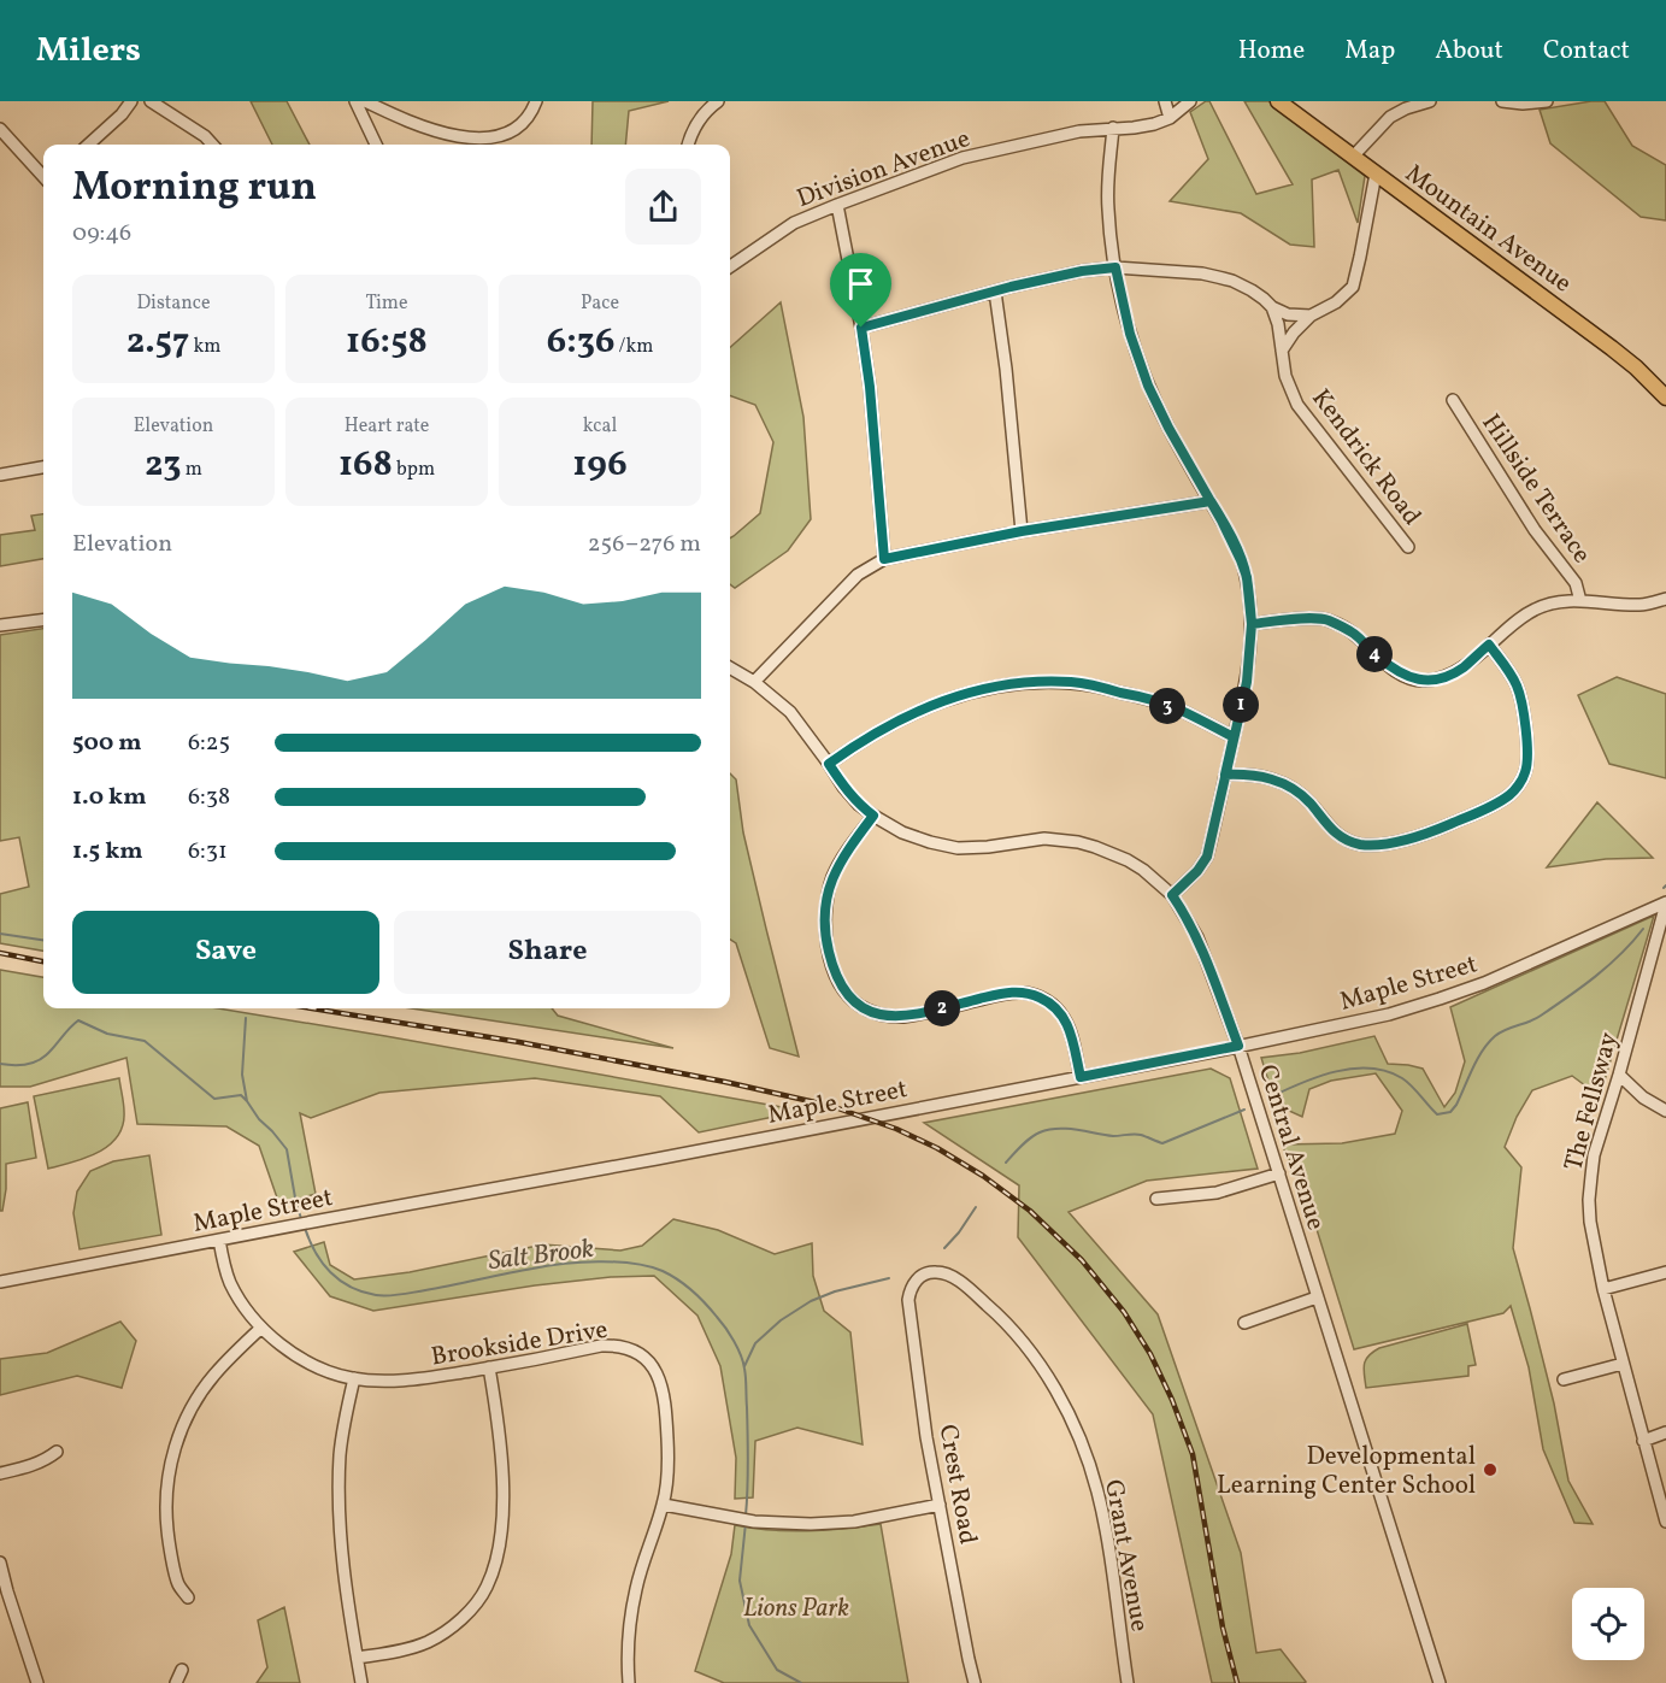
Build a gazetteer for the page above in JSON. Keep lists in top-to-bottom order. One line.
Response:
{"streets":{"main road":["Mountain Avenue"],"street":["Division Avenue","Kendrick Road","Hillside Terrace","Maple Street","The Fellsway","Central Avenue","Brookside Drive","Crest Road","Grant Avenue"]},"crossings":[["Maple Street","The Fellsway"],["Maple Street","Central Avenue"],["Maple Street","Brookside Drive"],["Crest Road","Grant Avenue"]],"water":["Salt Brook"],"parks":["Lions Park"],"places":["Developmental Learning Center School"],"page":{"header":"Milers","nav":["Home","Map","About","Contact"],"heading":["Morning run","09:46"],"stats":[["Distance","2.57 km"],["Time","16:58"],["Pace","6:36 /km"],["Elevation","23 m"],["Heart rate","168 bpm"],["kcal","196"]],"chart":["Elevation","256–276 m"],"pins":["4","1","3","2"],"list":[{"name":"500 m","note":"6:25"},{"name":"1.0 km","note":"6:38"},{"name":"1.5 km","note":"6:31"}],"buttons":["Save","Share"]}}
